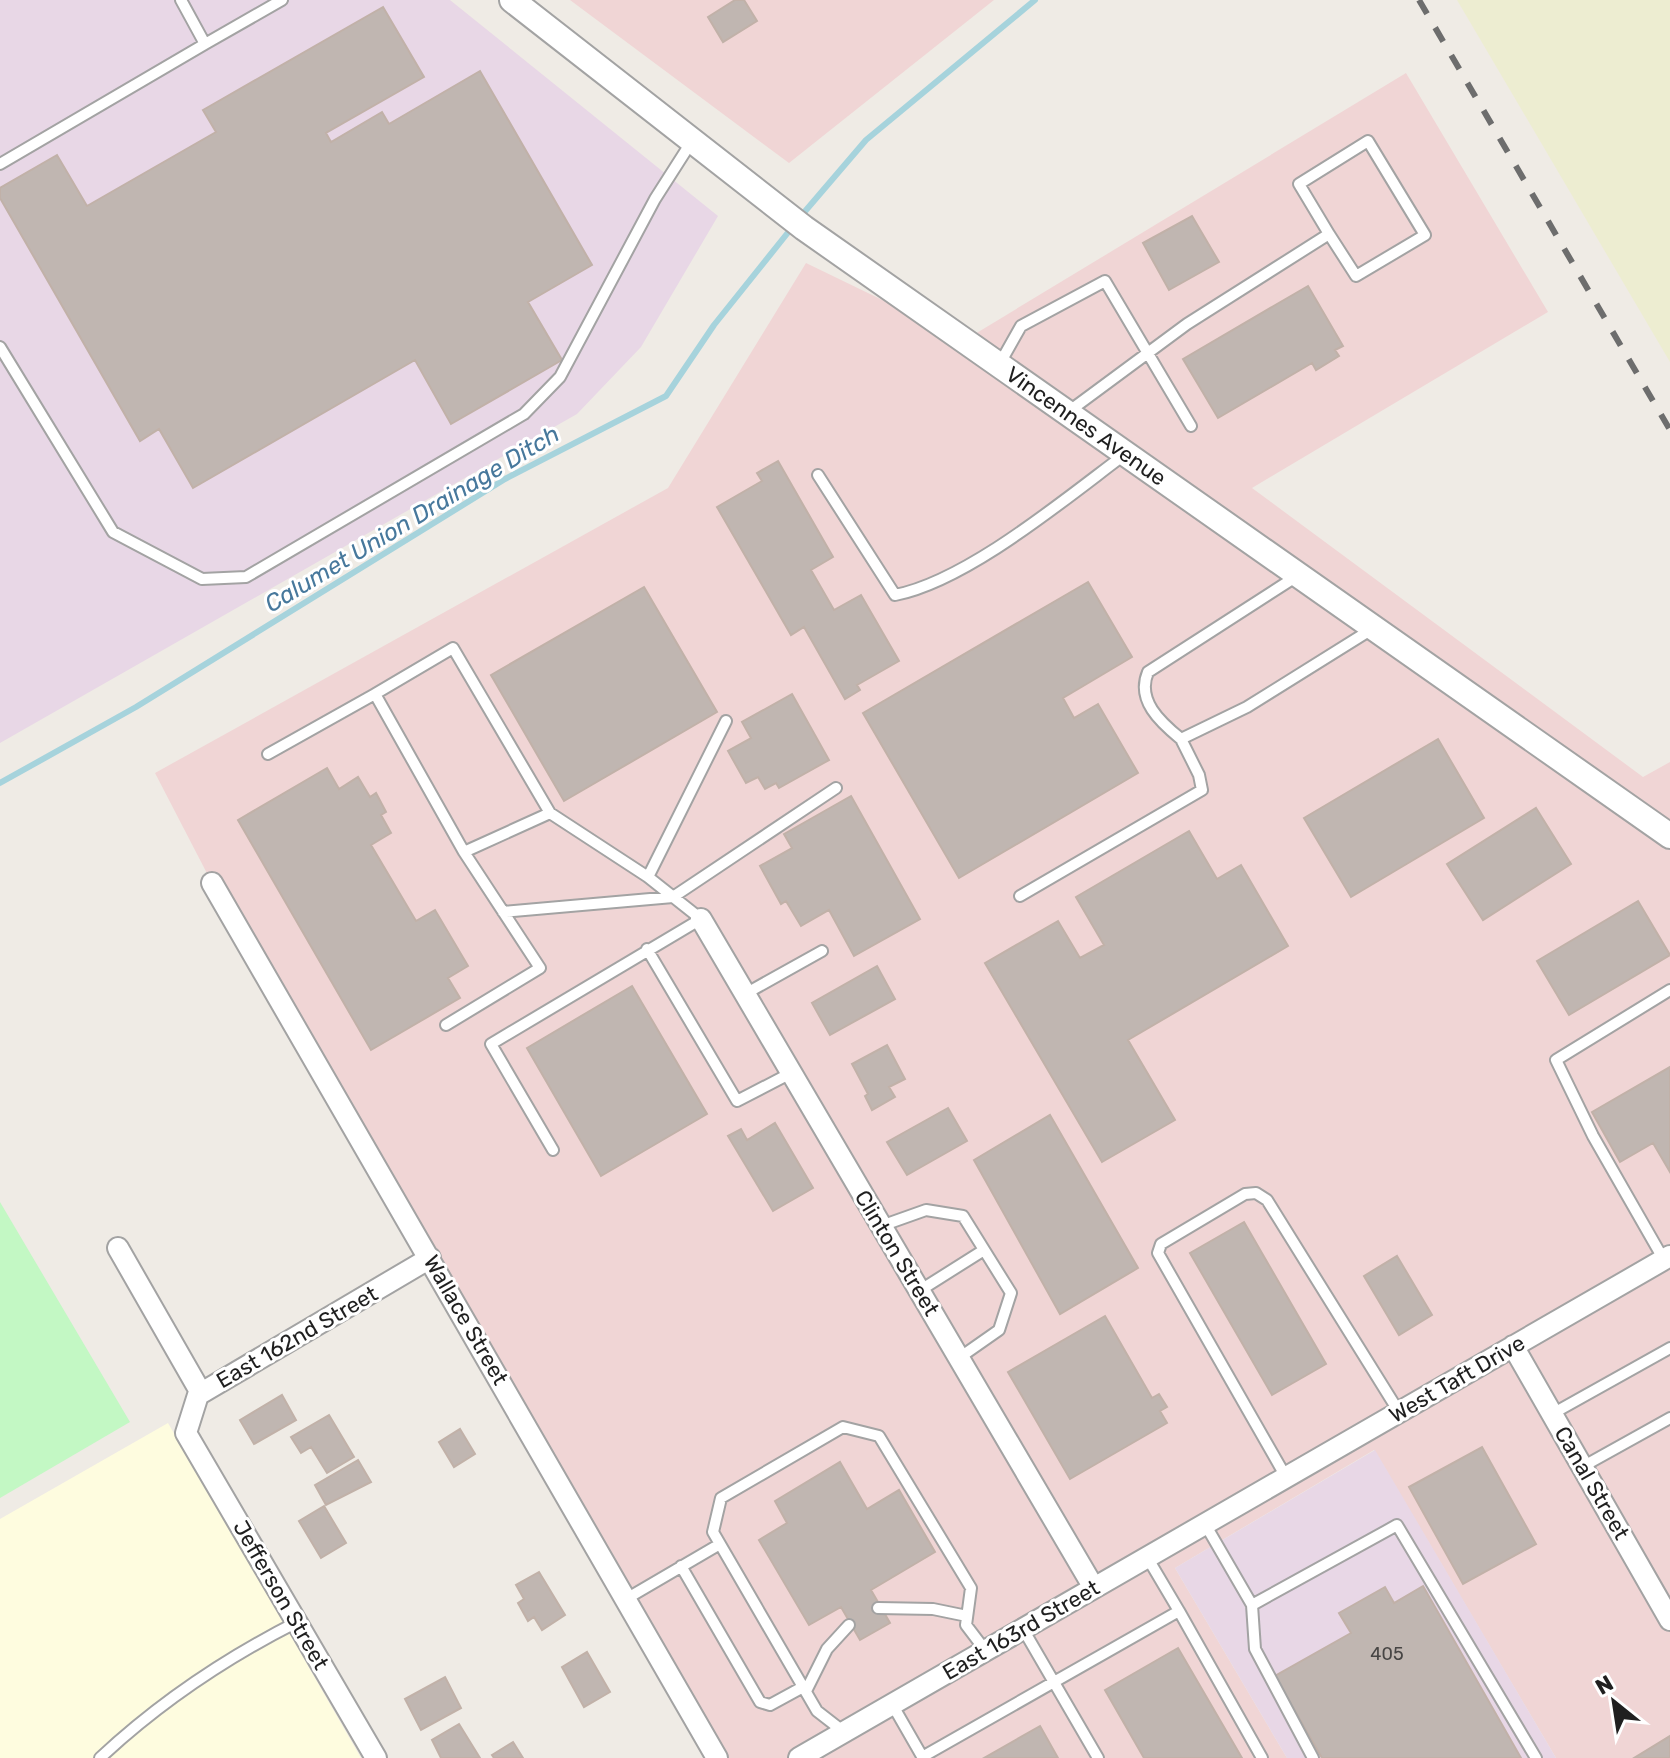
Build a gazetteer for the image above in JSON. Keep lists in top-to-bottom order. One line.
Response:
{"streets":{"street":["Vincennes Avenue","Clinton Street","Wallace Street","East 162nd Street","West Taft Drive","Canal Street","Jefferson Street","East 163rd Street"]},"crossings":[["Clinton Street","East 163rd Street"],["Wallace Street","East 162nd Street"],["East 162nd Street","Jefferson Street"],["West Taft Drive","Canal Street"],["West Taft Drive","East 163rd Street"]],"water":["Calumet Union Drainage Ditch"],"house_numbers":["405"],"north":"top left"}
